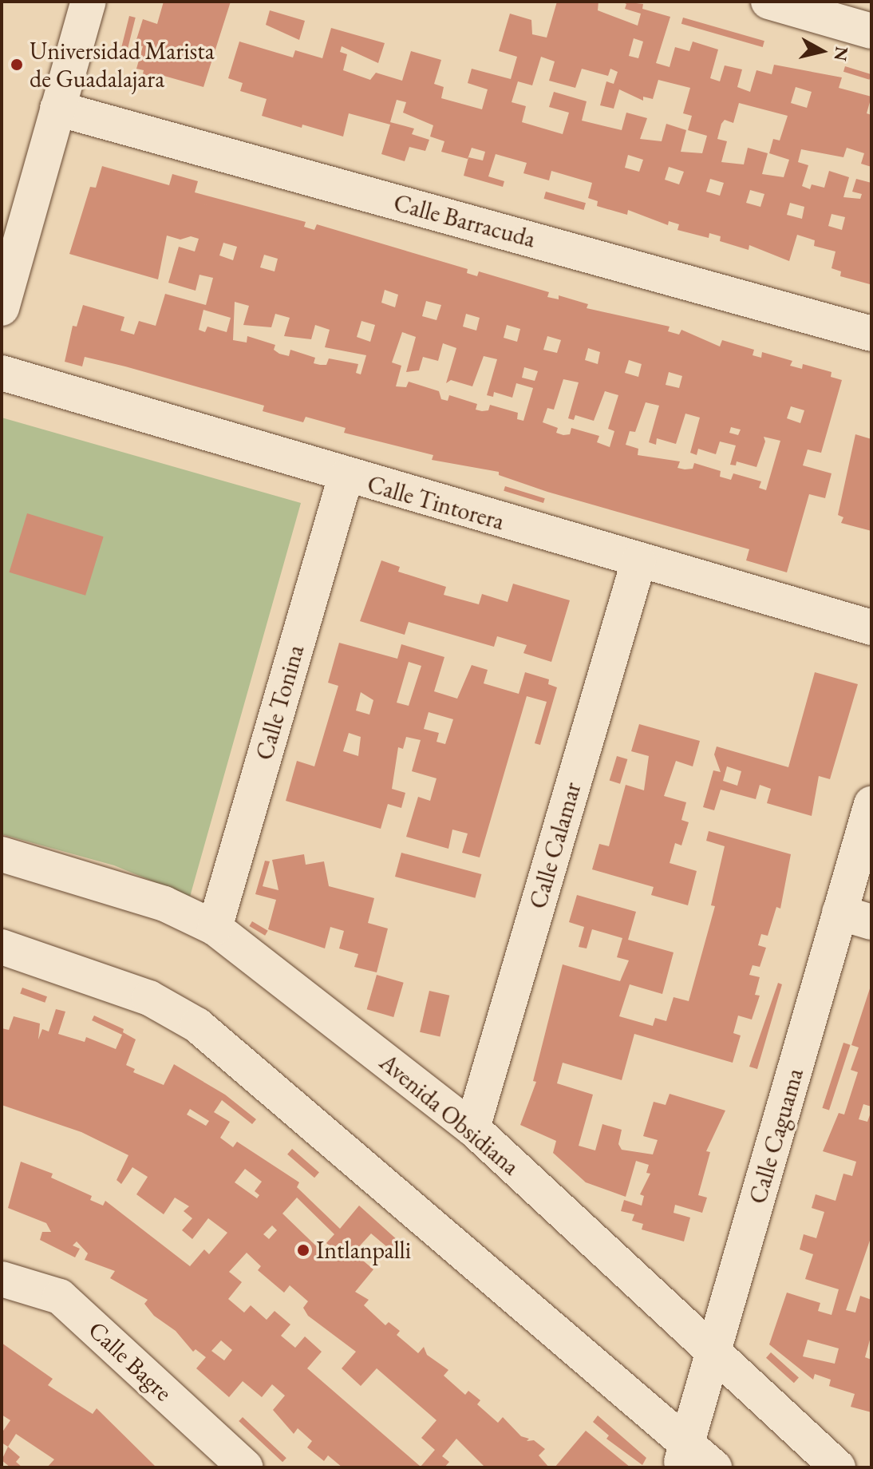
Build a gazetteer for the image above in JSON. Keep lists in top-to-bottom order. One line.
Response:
{"streets":{"street":["Calle Barracuda","Calle Tintorera","Calle Tonina","Calle Calamar","Avenida Obsidiana","Calle Caguama","Calle Bagre"]},"crossings":[["Calle Tintorera","Calle Tonina"],["Calle Tintorera","Calle Calamar"],["Calle Tonina","Avenida Obsidiana"],["Calle Calamar","Avenida Obsidiana"],["Avenida Obsidiana","Calle Caguama"]],"places":["Universidad Marista de Guadalajara","Intlanpalli"],"north":"right"}
